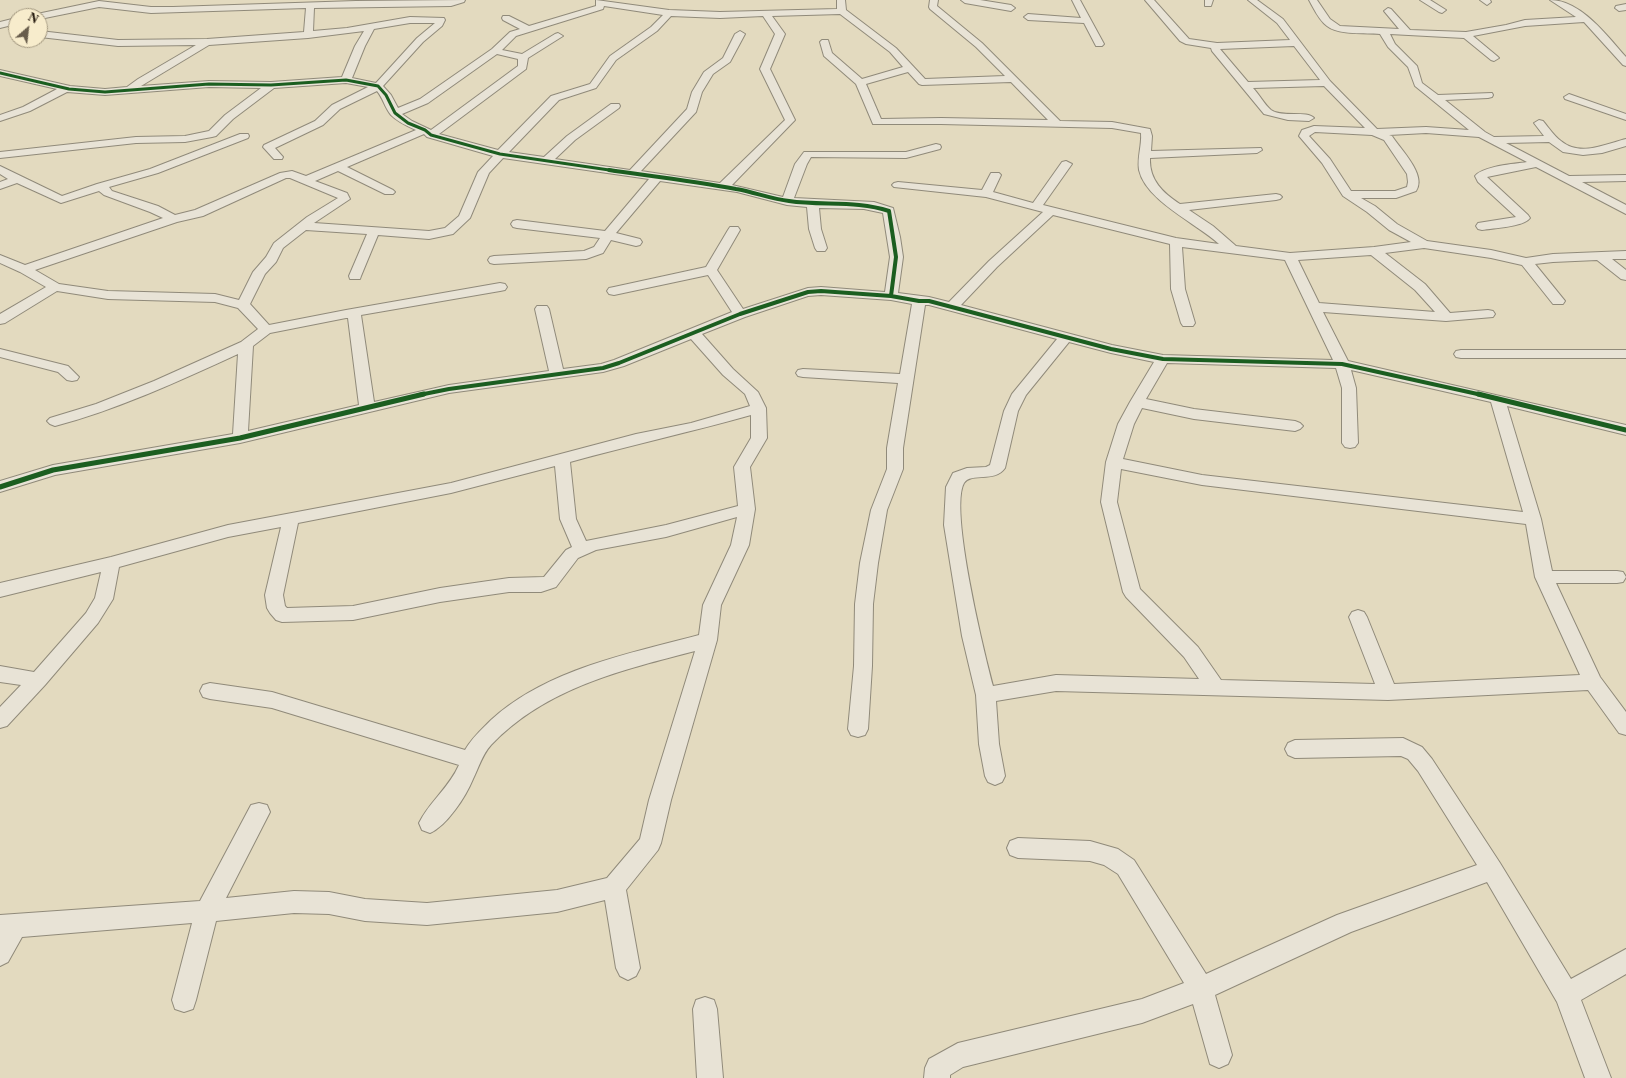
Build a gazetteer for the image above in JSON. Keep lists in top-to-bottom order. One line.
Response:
{"north":"top right"}
